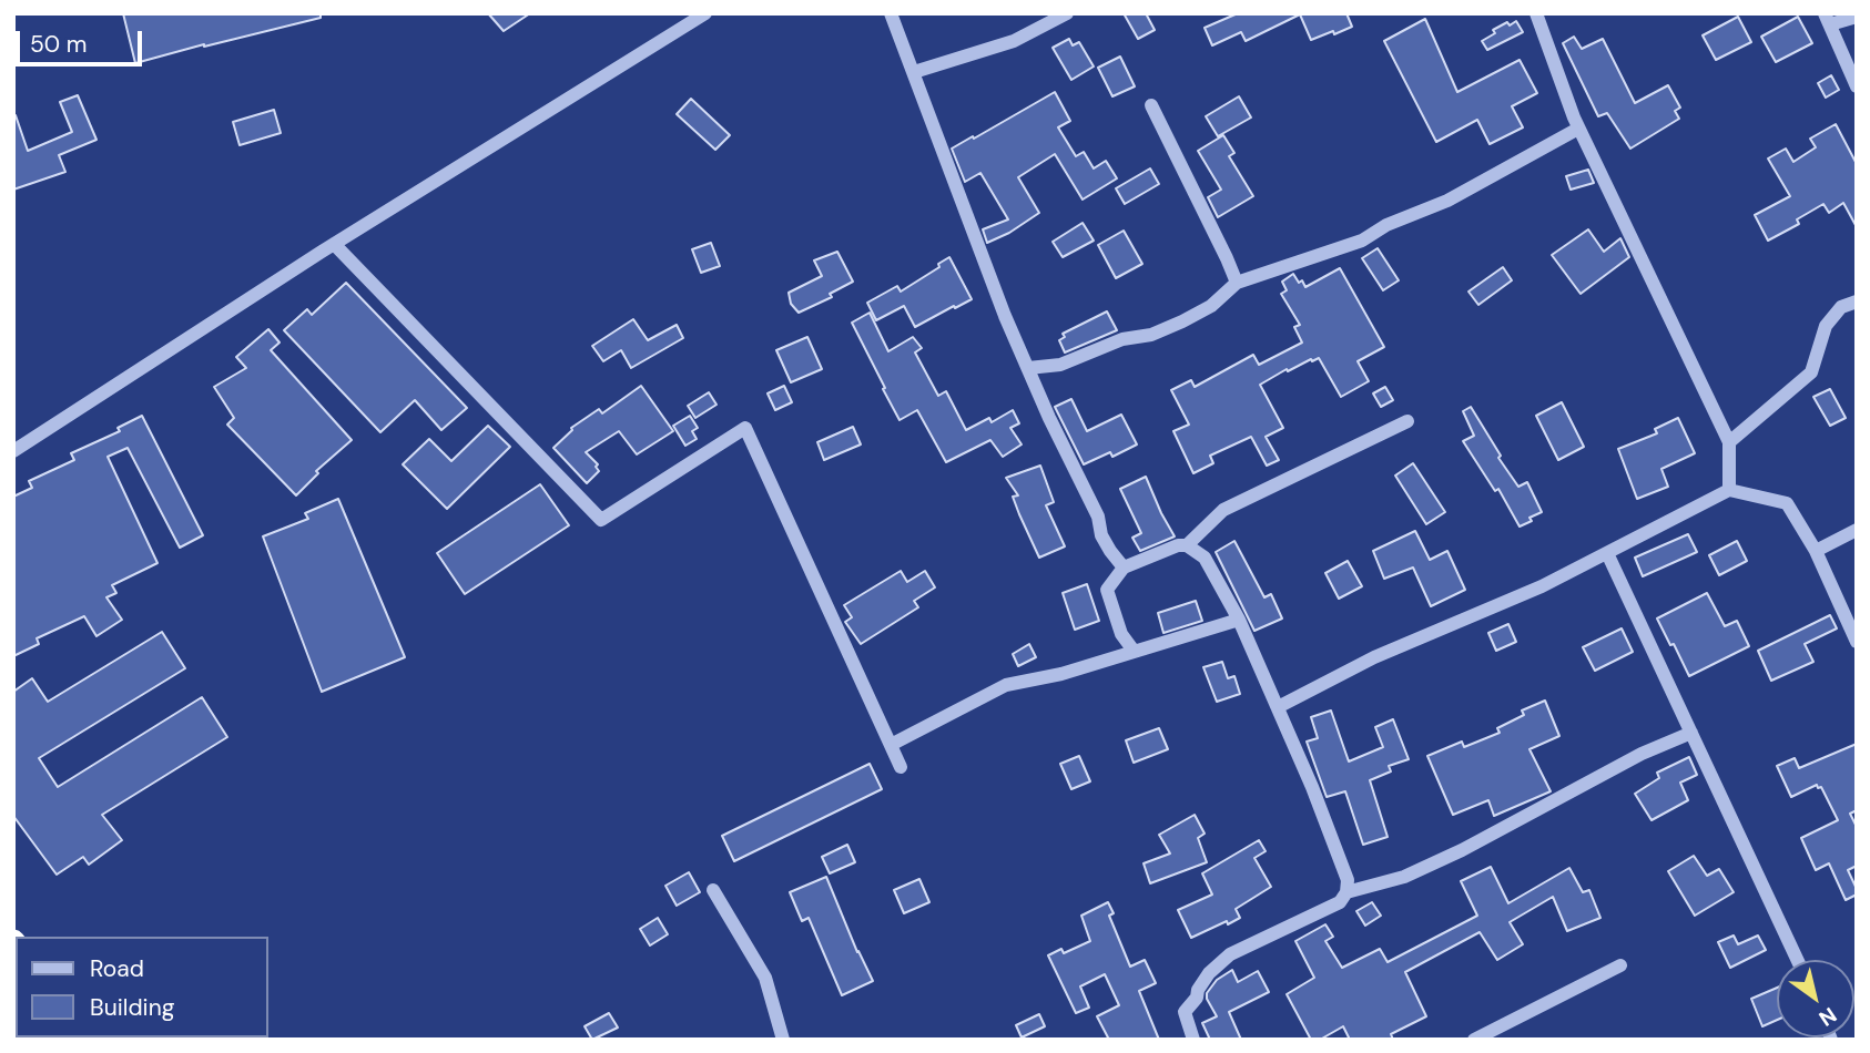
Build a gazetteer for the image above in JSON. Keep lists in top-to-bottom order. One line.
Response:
{"legend":["Road","Building"],"scale_bar":"50 m","north":"bottom right"}
